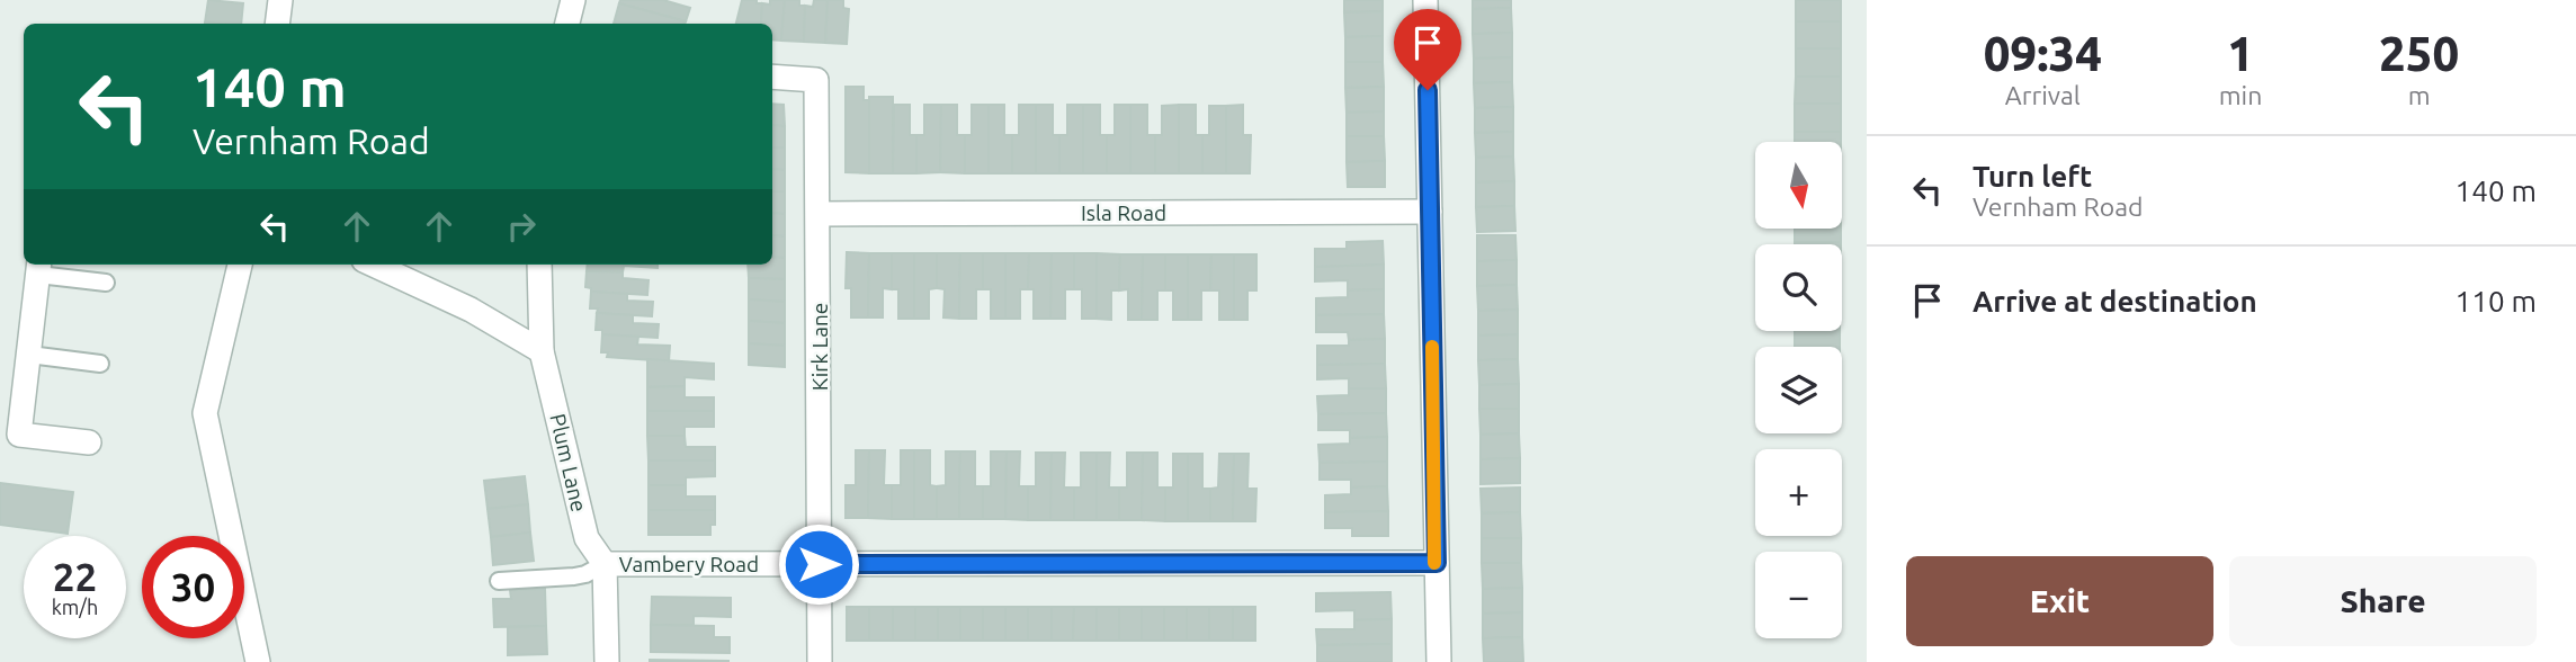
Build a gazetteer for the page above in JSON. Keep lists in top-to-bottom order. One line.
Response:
{"streets":{"street":["Isla Road","Kirk Lane","Plum Lane","Vambery Road"]},"crossings":[["Isla Road","Kirk Lane"],["Kirk Lane","Vambery Road"],["Plum Lane","Vambery Road"]],"north":"bottom","page":{"eta":["09:34","Arrival","1","min","250","m"],"turn":["140 m","Vernham Road"],"list":[{"name":"Turn left","note":"Vernham Road","value":"140 m"},{"name":"Arrive at destination","value":"110 m"}],"map_buttons":["+","−"],"speed":"22 km/h","limit":"30","buttons":["Exit","Share"]}}
